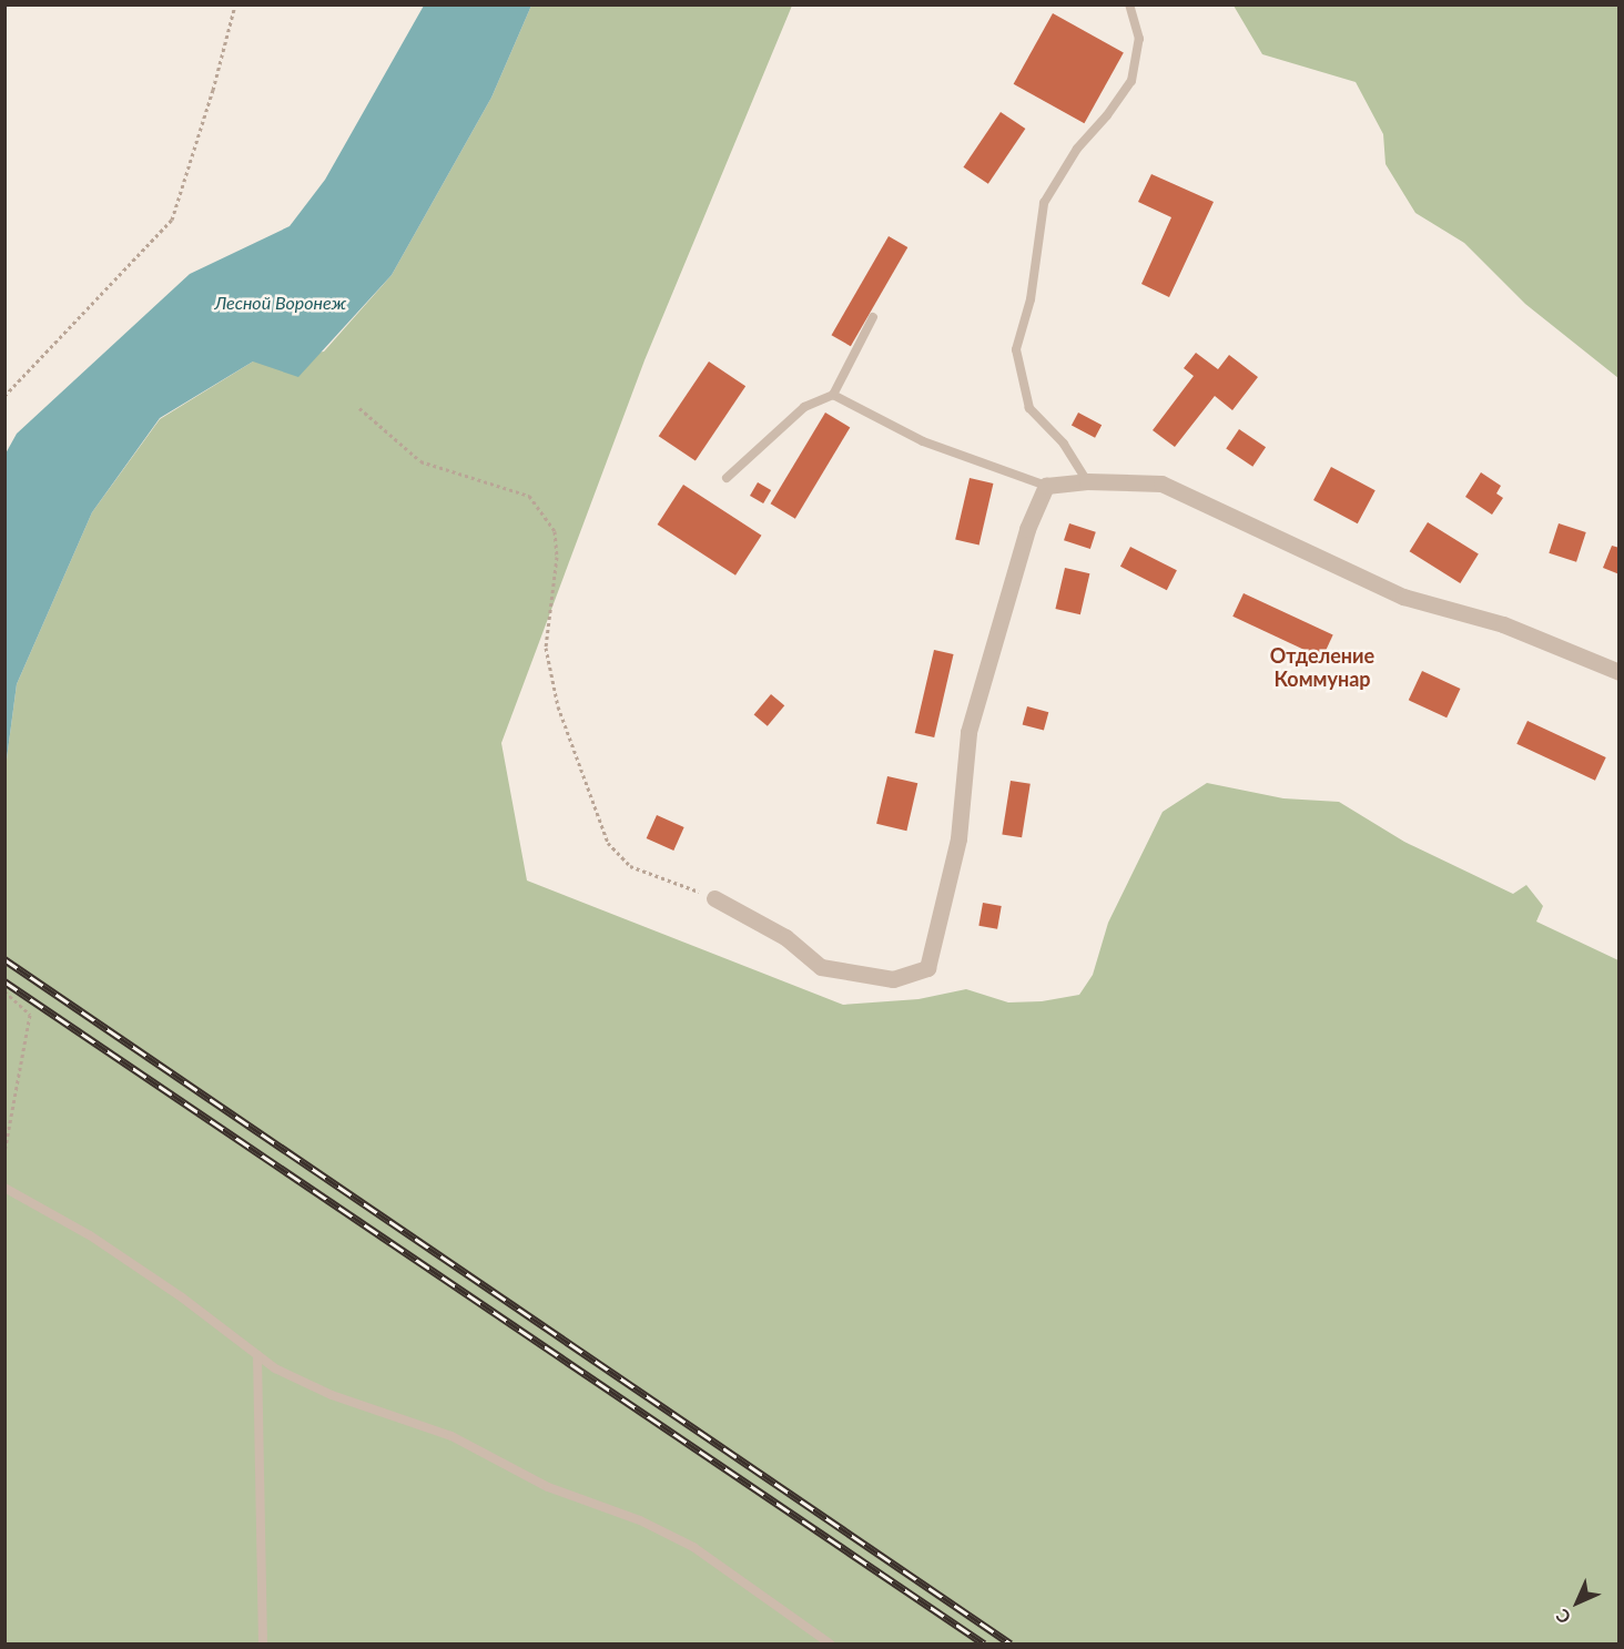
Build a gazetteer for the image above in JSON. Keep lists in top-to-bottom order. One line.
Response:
{"districts":["Отделение Коммунар"],"water":["Лесной Воронеж"],"north":"bottom left"}
